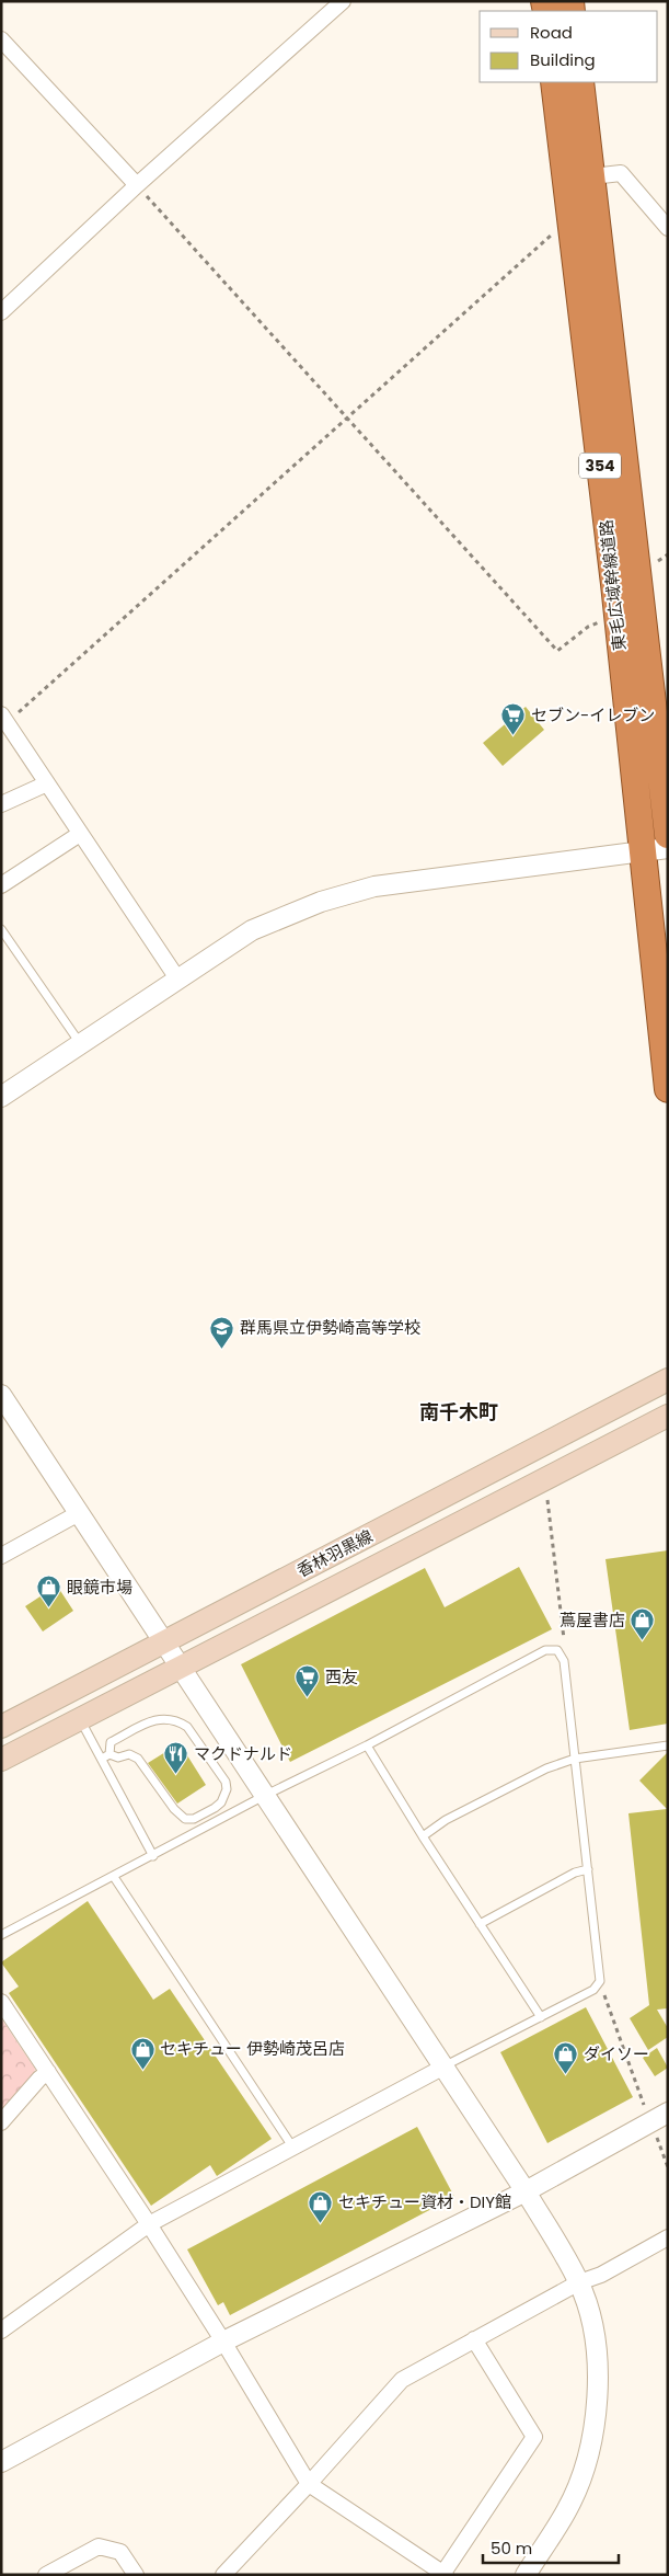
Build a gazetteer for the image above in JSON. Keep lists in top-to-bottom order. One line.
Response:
{"streets":{"highway":["354","東毛広域幹線道路"],"main road":["香林羽黒線"]},"districts":["南千木町"],"places":{"supermarket":["セブン-イレブン","西友"],"school or university":["群馬県立伊勢崎高等学校"],"shop":["眼鏡市場","蔦屋書店","セキチュー 伊勢崎茂呂店","ダイソー","セキチュー資材・DIY館"],"restaurant":["マクドナルド"]},"legend":["Road","Building"],"scale_bar":"50 m"}
